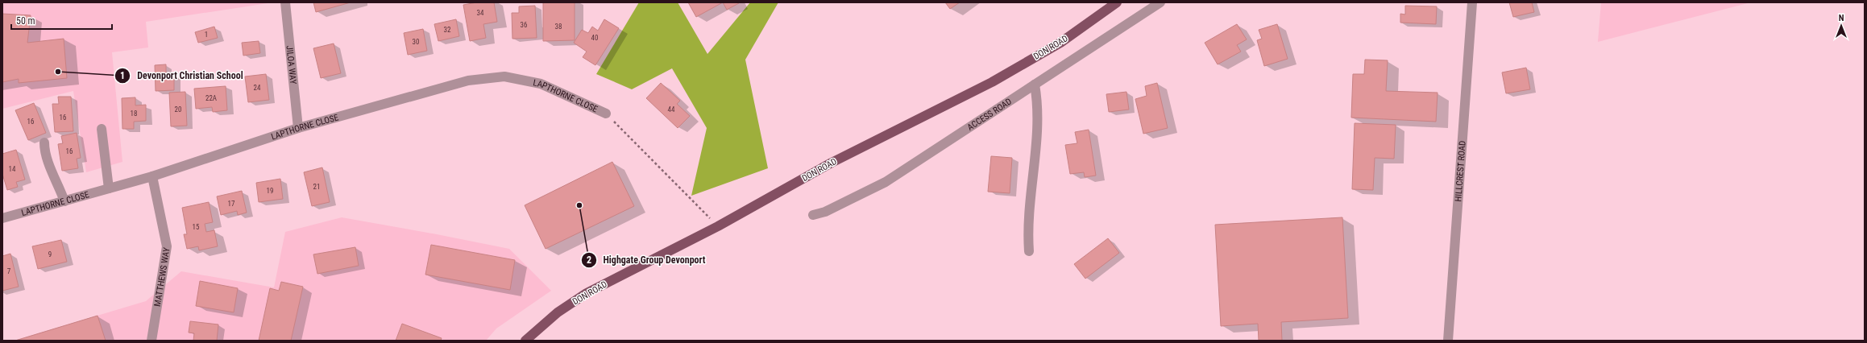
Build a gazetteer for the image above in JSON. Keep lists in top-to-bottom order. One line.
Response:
{"streets":{"main road":["DON ROAD"],"street":["JILOA WAY","LAPTHORNE CLOSE","ACCESS ROAD","HILLCREST ROAD","MATTHEWS WAY"]},"crossings":[["JILOA WAY","LAPTHORNE CLOSE"],["LAPTHORNE CLOSE","MATTHEWS WAY"]],"places":["Devonport Christian School","Highgate Group Devonport"],"house_numbers":["34","36","38","32","1","40","30","24","22A","20","44","18","16","16","16","14","21","19","17","15","9","7"],"scale_bar":"50 m","north":"top"}
